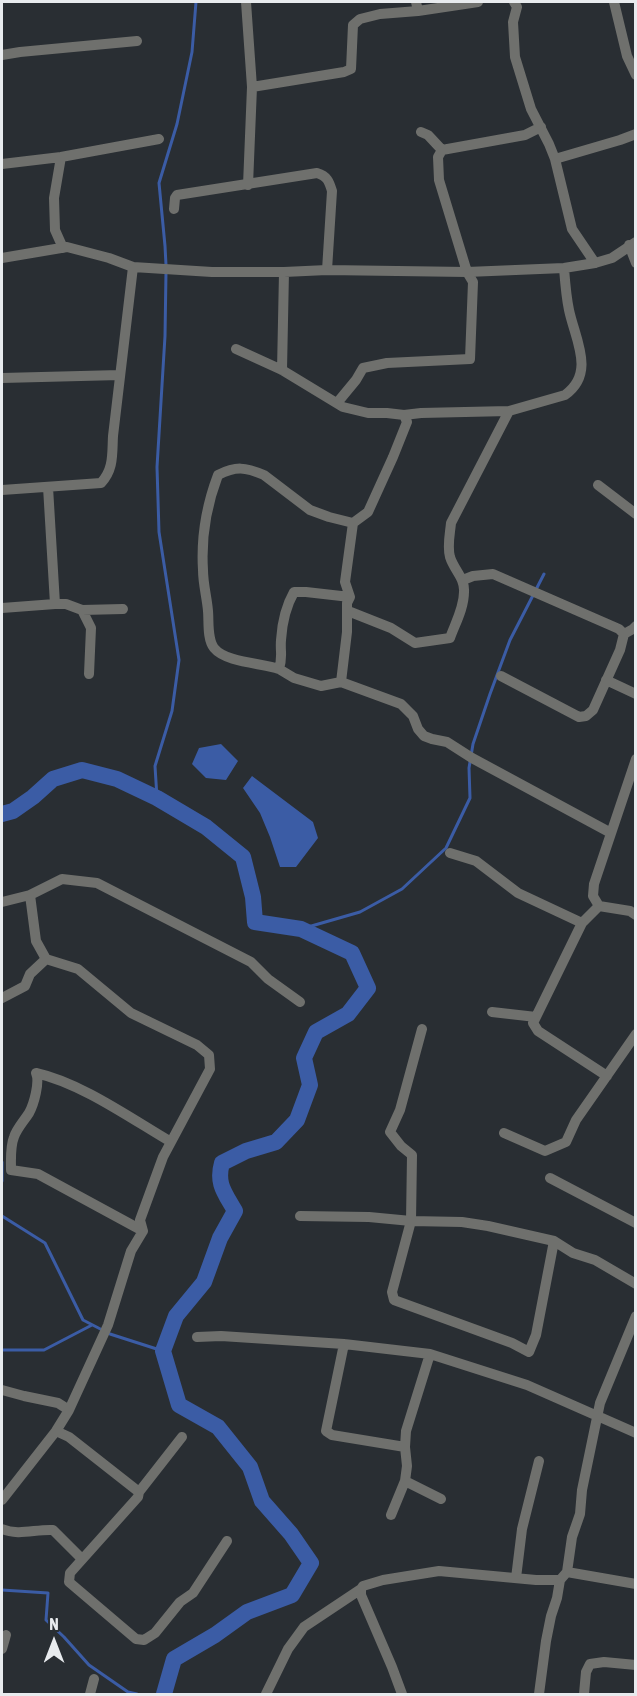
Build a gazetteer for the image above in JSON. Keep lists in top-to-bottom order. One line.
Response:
{"north":"top"}
